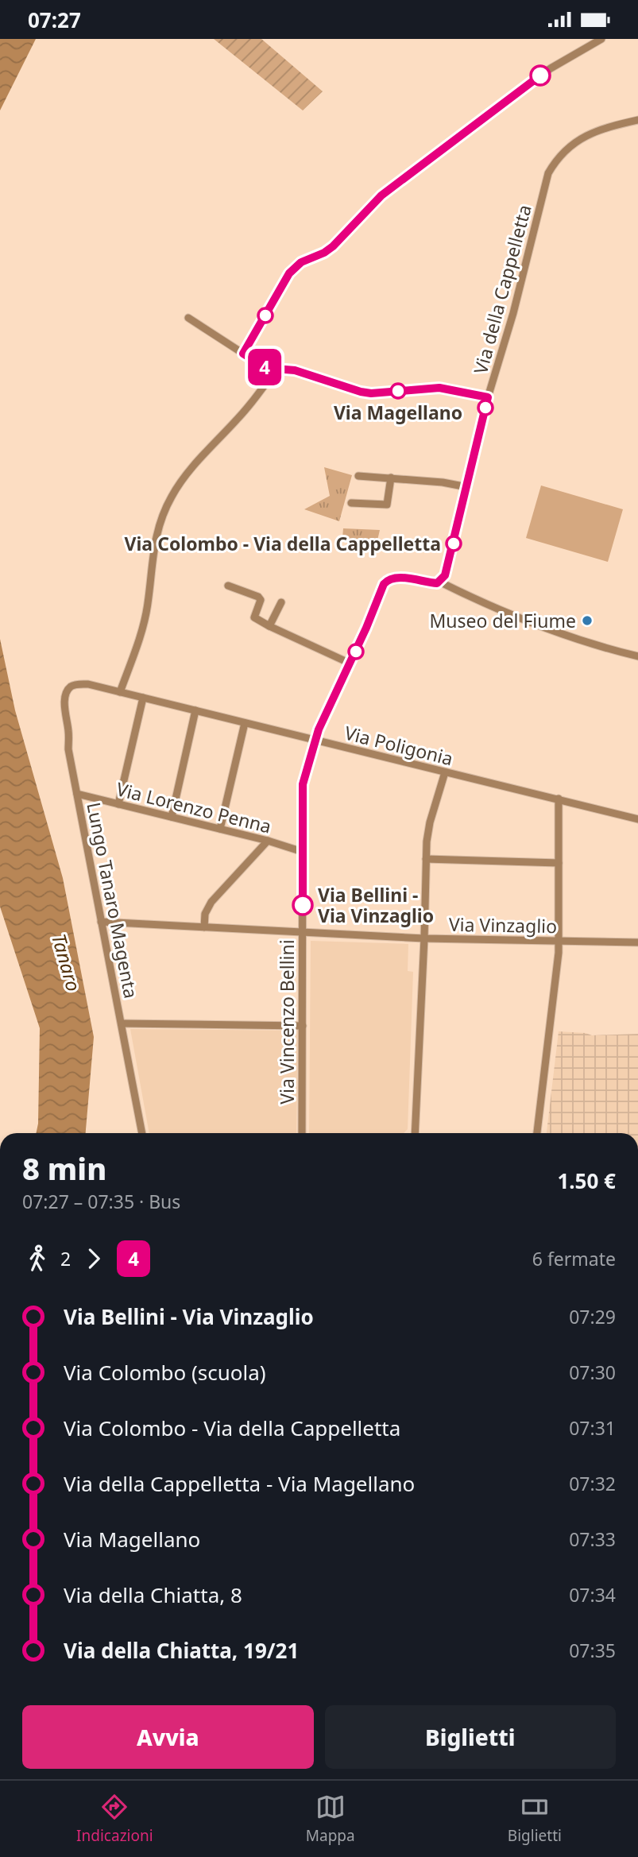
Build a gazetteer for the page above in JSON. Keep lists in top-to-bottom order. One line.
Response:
{"streets":{"street":["Via della Cappelletta","Via Poligonia","Via Lorenzo Penna","Lungo Tanaro Magenta","Via Vinzaglio","Via Vincenzo Bellini"]},"crossings":[["Via della Cappelletta","Via Vincenzo Bellini"],["Via Poligonia","Lungo Tanaro Magenta"],["Via Poligonia","Via Vincenzo Bellini"],["Via Lorenzo Penna","Lungo Tanaro Magenta"],["Via Lorenzo Penna","Via Vincenzo Bellini"],["Lungo Tanaro Magenta","Via Vinzaglio"],["Via Vinzaglio","Via Vincenzo Bellini"]],"water":["Tanaro"],"places":["Via Magellano","Via Colombo - Via della Cappelletta","Museo del Fiume","Via Bellini - Via Vinzaglio"],"lines":["bus line 4"],"page":{"status":"07:27","on_map":"4","heading":["8 min","07:27 – 07:35 · Bus","1.50 €"],"legs":["2","4","6 fermate"],"list":[{"name":"Via Bellini - Via Vinzaglio","value":"07:29"},{"name":"Via Colombo (scuola)","value":"07:30"},{"name":"Via Colombo - Via della Cappelletta","value":"07:31"},{"name":"Via della Cappelletta - Via Magellano","value":"07:32"},{"name":"Via Magellano","value":"07:33"},{"name":"Via della Chiatta, 8","value":"07:34"},{"name":"Via della Chiatta, 19/21","value":"07:35"}],"buttons":["Avvia","Biglietti"],"tabs":["Indicazioni","Mappa","Biglietti"]}}
